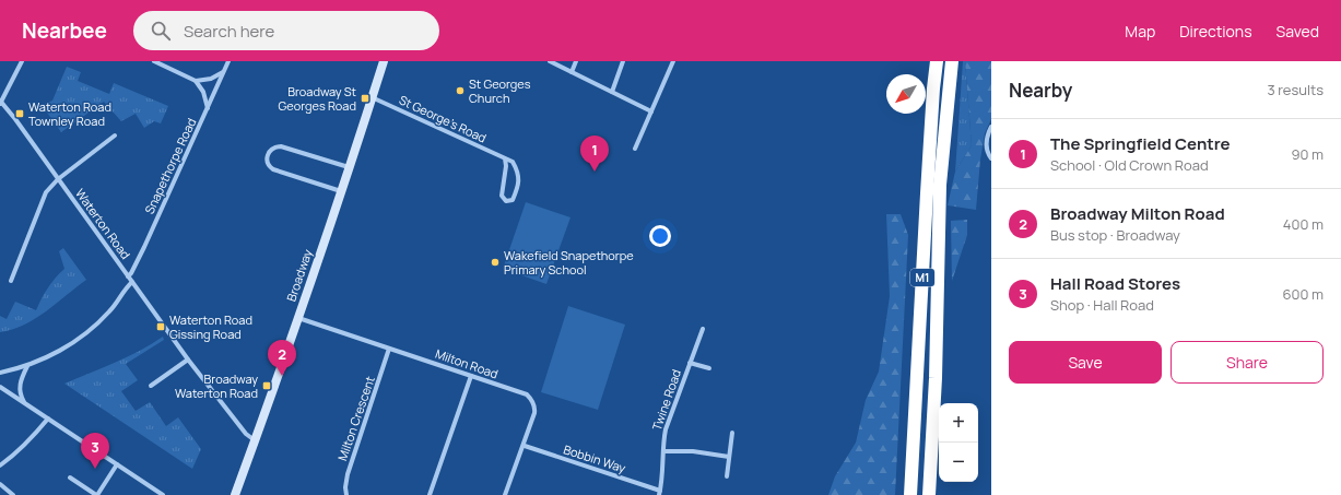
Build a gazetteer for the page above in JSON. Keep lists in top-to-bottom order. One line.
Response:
{"streets":{"highway":["M1"],"street":["St George's Road","Snapethorpe Road","Waterton Road","Broadway","Milton Road","Twine Road","Milton Crescent","Bobbin Way"]},"crossings":[["St George's Road","Broadway"],["Snapethorpe Road","Waterton Road"],["Waterton Road","Broadway"],["Broadway","Milton Road"],["Milton Road","Milton Crescent"],["Milton Road","Bobbin Way"],["Twine Road","Bobbin Way"]],"places":{"other":["St Georges Church","Wakefield Snapethorpe Primary School"],"transit":["Broadway St Georges Road","Waterton Road Townley Road","Waterton Road Gissing Road","Broadway Waterton Road"]},"north":"bottom left","page":{"header":"Nearbee","search":"Search here","nav":["Map","Directions","Saved"],"heading":["Nearby","3 results"],"list":[{"mark":"1","name":"The Springfield Centre","note":"School · Old Crown Road","value":"90 m"},{"mark":"2","name":"Broadway Milton Road","note":"Bus stop · Broadway","value":"400 m"},{"mark":"3","name":"Hall Road Stores","note":"Shop · Hall Road","value":"600 m"}],"pins":["1","2","3"],"buttons":["Save","Share"],"map_buttons":["+","−"]}}
